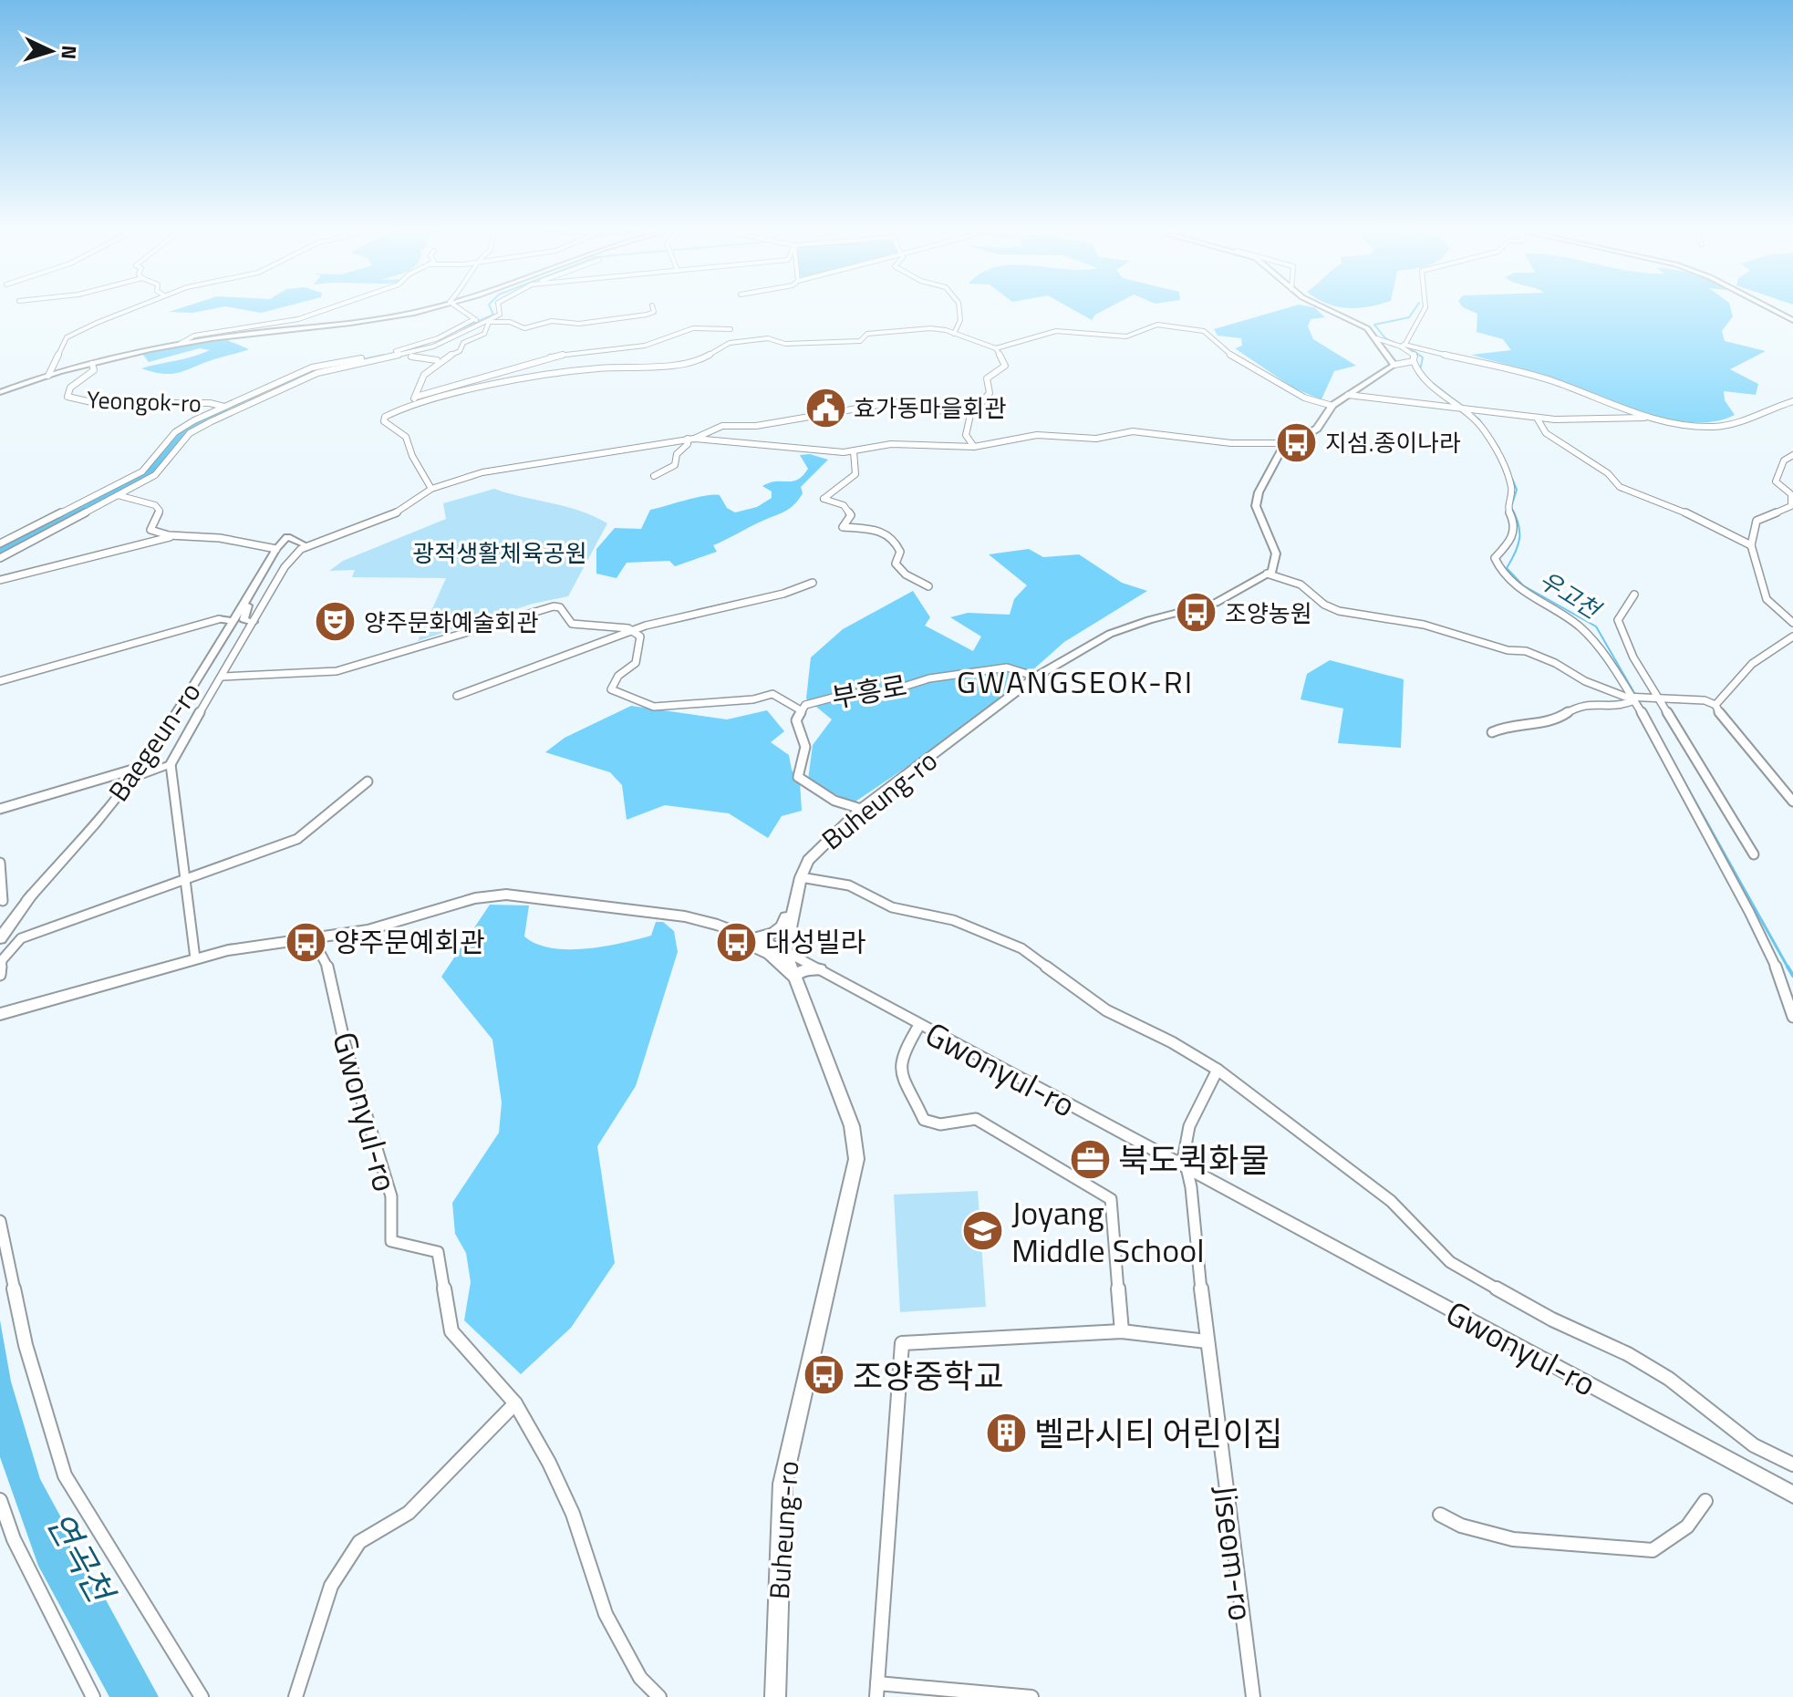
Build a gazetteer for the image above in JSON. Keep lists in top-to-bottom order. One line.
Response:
{"streets":{"main road":["Buheung-ro","Gwonyul-ro"],"street":["Yeongok-ro","부흥로","Baegeun-ro","Jiseom-ro"]},"crossings":[["부흥로","Buheung-ro"],["Buheung-ro","Gwonyul-ro"],["Gwonyul-ro","Jiseom-ro"]],"districts":["GWANGSEOK-RI"],"water":["우고천","연곡천"],"parks":["광적생활체육공원"],"places":{"public building":["효가동마을회관"],"bus stop":["지섬.종이나라","조양농원","양주문예회관","대성빌라","조양중학교"],"theatre":["양주문화예술회관"],"office":["북도퀵화물"],"school or university":["Joyang Middle School"],"building":["벨라시티 어린이집"]},"north":"right"}
